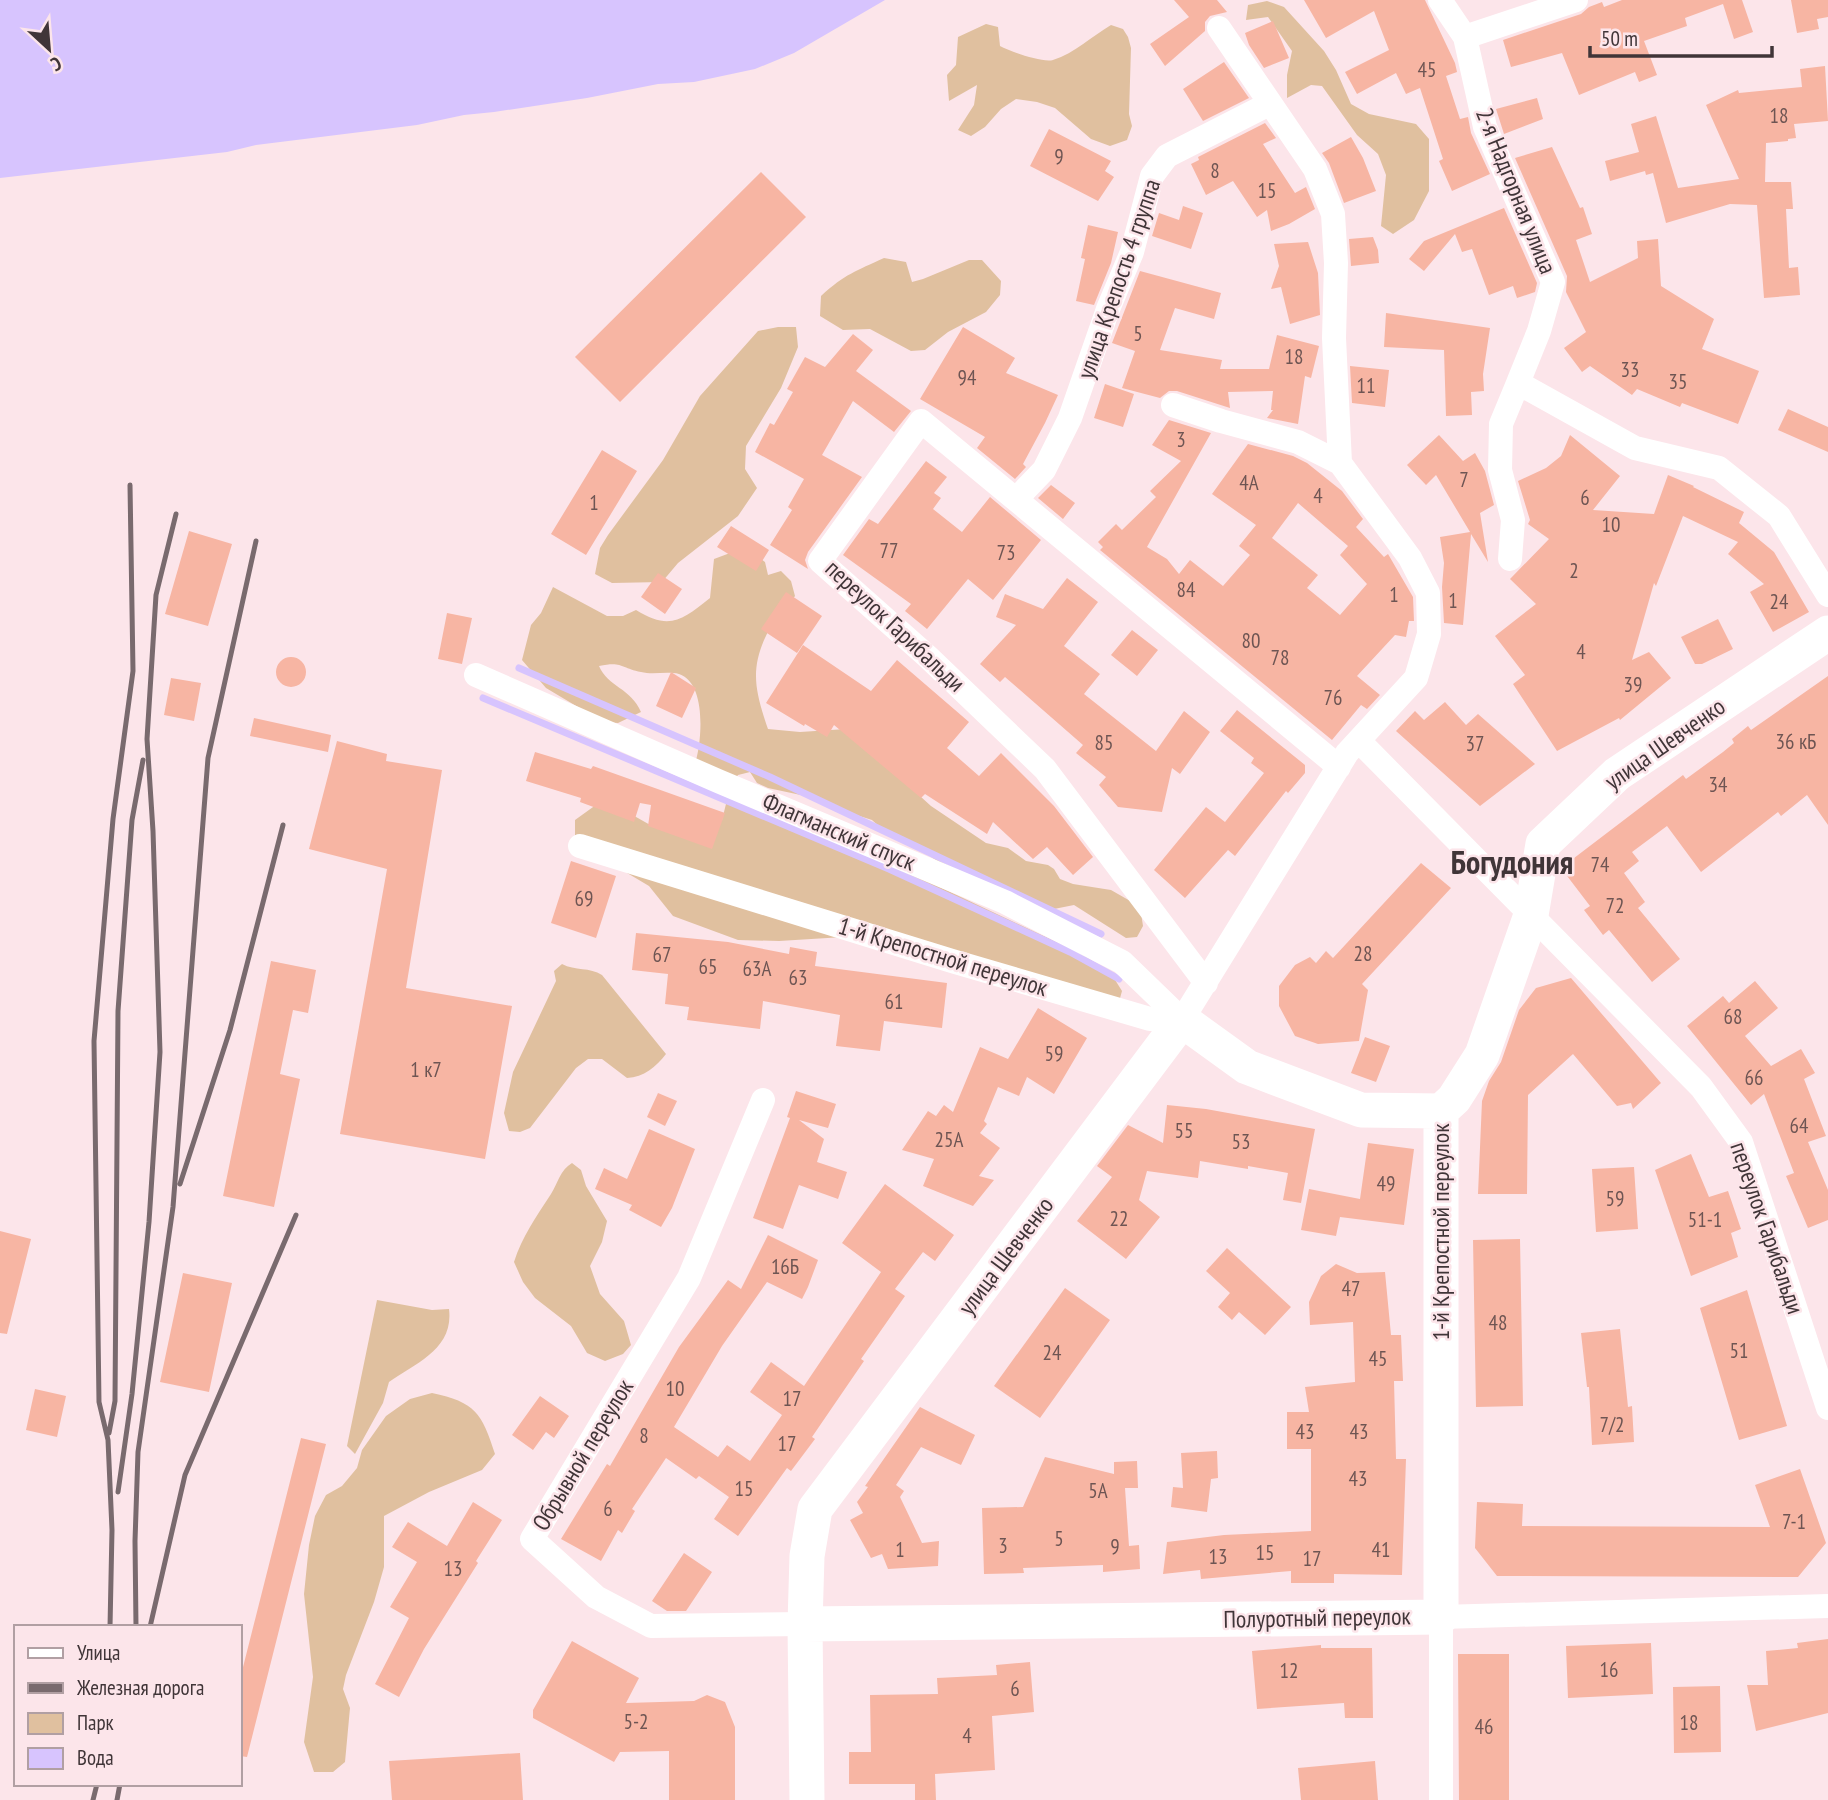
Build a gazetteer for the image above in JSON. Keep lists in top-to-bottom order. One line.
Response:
{"streets":{"street":["2-я Надгорная улица","улица Крепость 4 группа","переулок Гарибальди","улица Шевченко","Флагманский спуск","1-й Крепостной переулок","Обрывной переулок","Полуротный переулок"]},"crossings":[["улица Крепость 4 группа","переулок Гарибальди"],["переулок Гарибальди","улица Шевченко"],["улица Шевченко","Флагманский спуск"],["улица Шевченко","1-й Крепостной переулок"],["улица Шевченко","Обрывной переулок"],["улица Шевченко","Полуротный переулок"],["Флагманский спуск","1-й Крепостной переулок"],["1-й Крепостной переулок","Полуротный переулок"],["Обрывной переулок","Полуротный переулок"]],"districts":["Богудония"],"house_numbers":["45","18","9","8","15","5","18","33","94","35","11","3","7","4А","4","6","1","10","77","73","2","84","1","1","24","80","4","78","39","76","36 кБ","85","37","34","74","69","72","28","67","65","63А","63","61","68","59","1 к7","66","64","55","25А","53","49","59","22","51-1","16Б","47","48","51","24","45","10","17","7/2","43","43","8","17","43","15","5А","6","7-1","5","3","9","1","41","15","13","17","13","16","12","6","5-2","18","46","4"],"legend":["Улица","Железная дорога","Парк","Вода"],"scale_bar":"50 m","north":"bottom right"}
